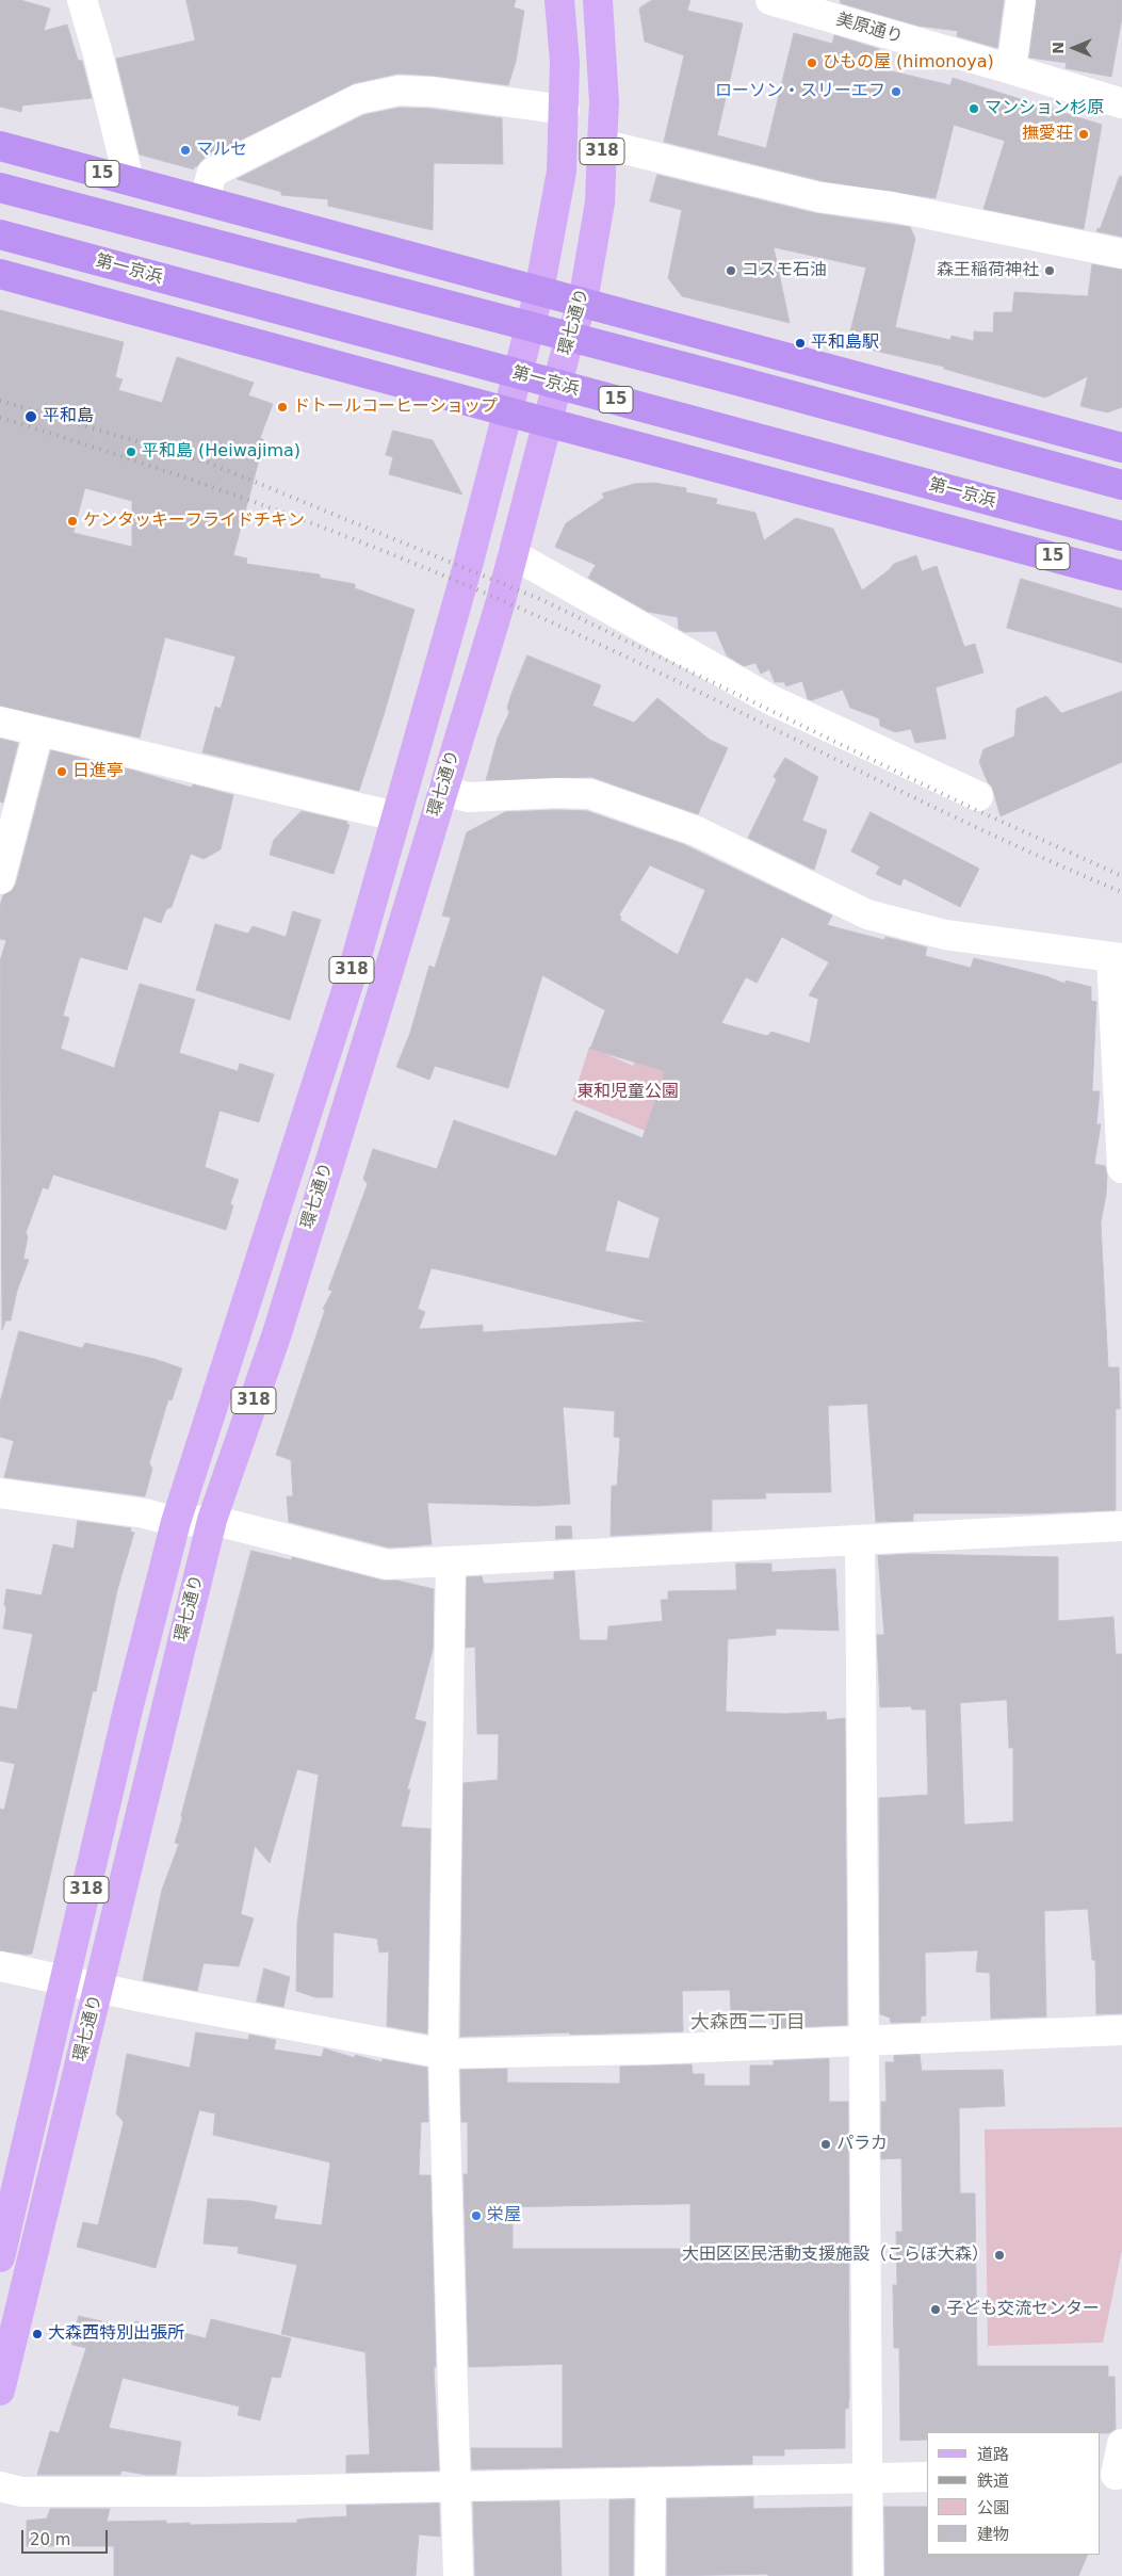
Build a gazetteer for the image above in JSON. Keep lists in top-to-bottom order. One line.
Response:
{"streets":{"highway":["15","第一京浜"],"main road":["318","環七通り"],"street":["美原通り"]},"crossings":[["15","環七通り"]],"districts":["大森西二丁目"],"parks":["東和児童公園"],"places":["ひもの屋 (himonoya)","ローソン・スリーエフ","マンション杉原","撫愛荘","マルセ","コスモ石油","森王稲荷神社","平和島駅","ドトールコーヒーショップ","平和島","平和島 (Heiwajima)","ケンタッキーフライドチキン","日進亭","パラカ","栄屋","大田区区民活動支援施設（こらぼ大森）","子ども交流センター","大森西特別出張所"],"legend":["道路","鉄道","公園","建物"],"scale_bar":"20 m","north":"left"}
